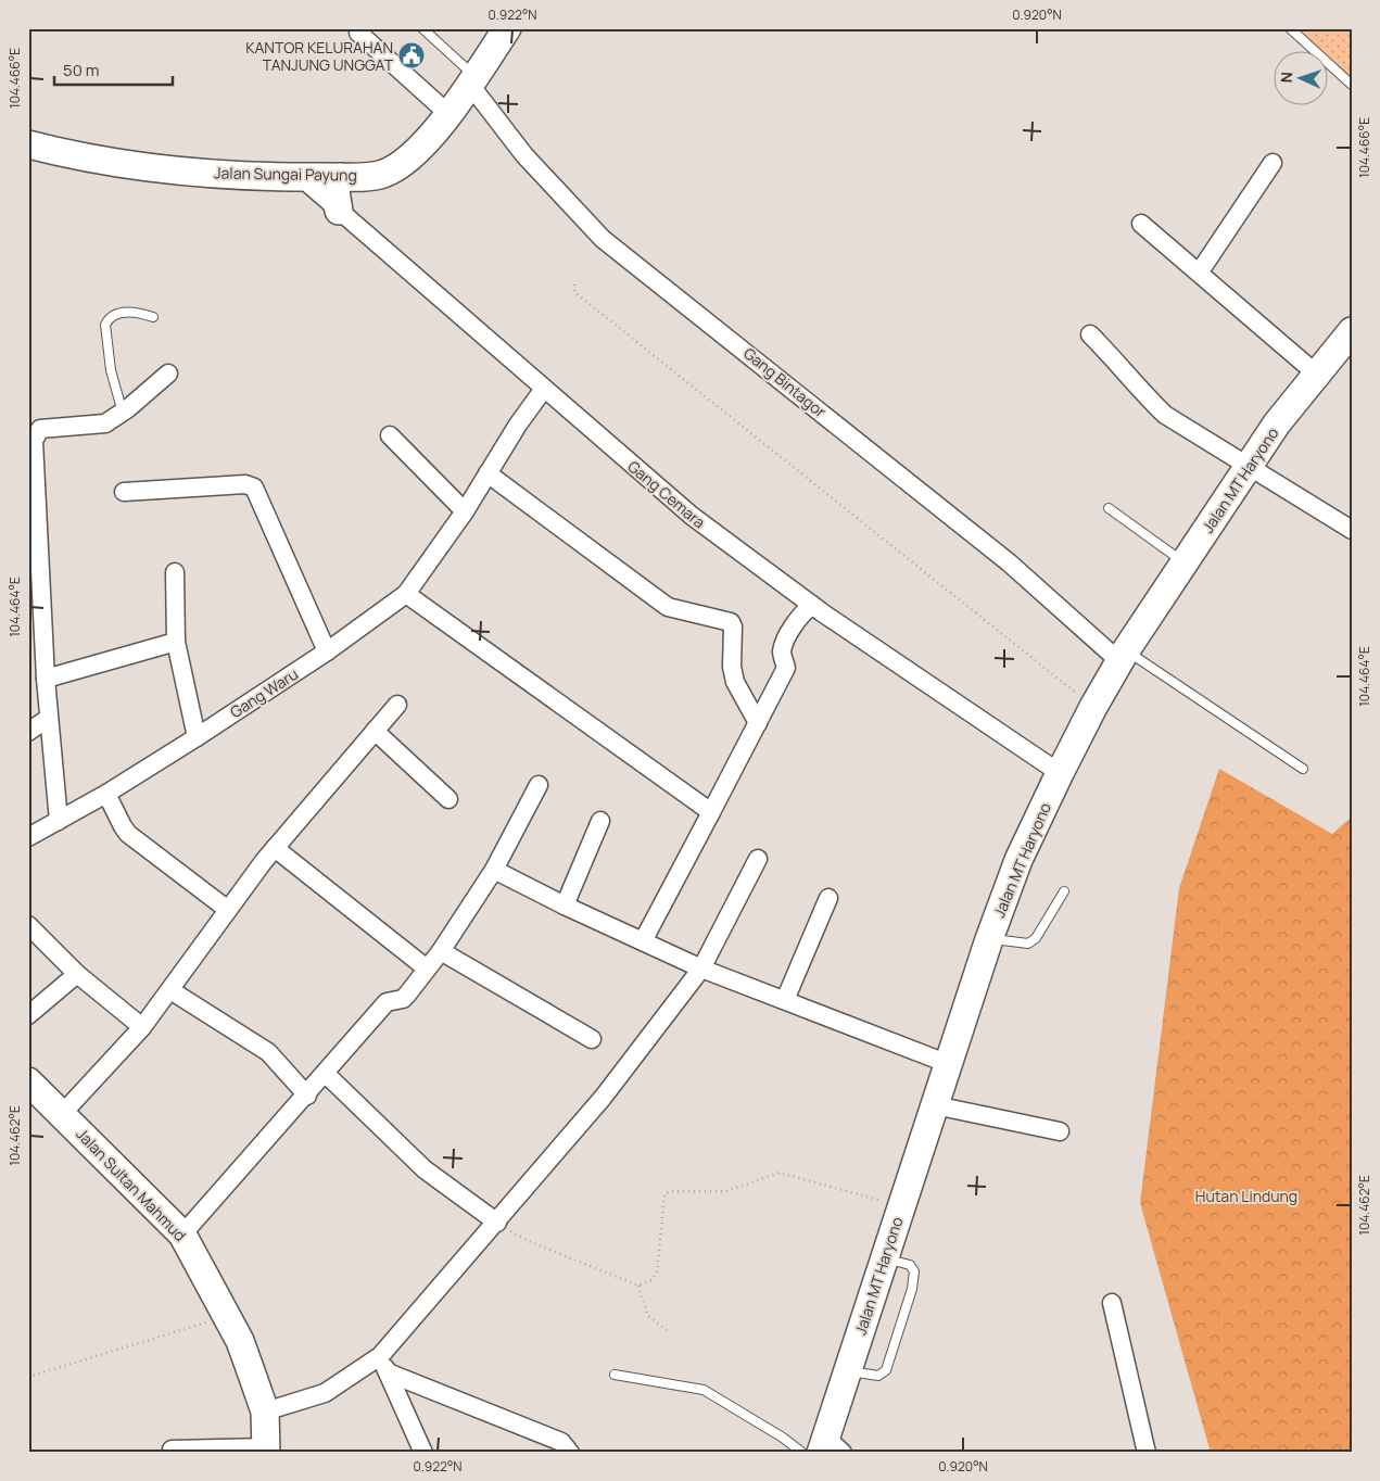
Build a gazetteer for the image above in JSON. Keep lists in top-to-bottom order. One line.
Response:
{"streets":{"main road":["Jalan Sungai Payung","Jalan MT Haryono","Jalan Sultan Mahmud"],"street":["Gang Bintagor","Gang Cemara","Gang Waru"]},"crossings":[["Jalan Sungai Payung","Gang Bintagor"],["Jalan Sungai Payung","Gang Cemara"],["Gang Bintagor","Jalan MT Haryono"],["Jalan MT Haryono","Gang Cemara"]],"parks":["Hutan Lindung"],"places":{"public building":["KANTOR KELURAHAN TANJUNG UNGGAT"]},"scale_bar":"50 m","north":"left","coordinates":["0.922°N","0.920°N","104.466°E","104.464°E","104.462°E"]}
